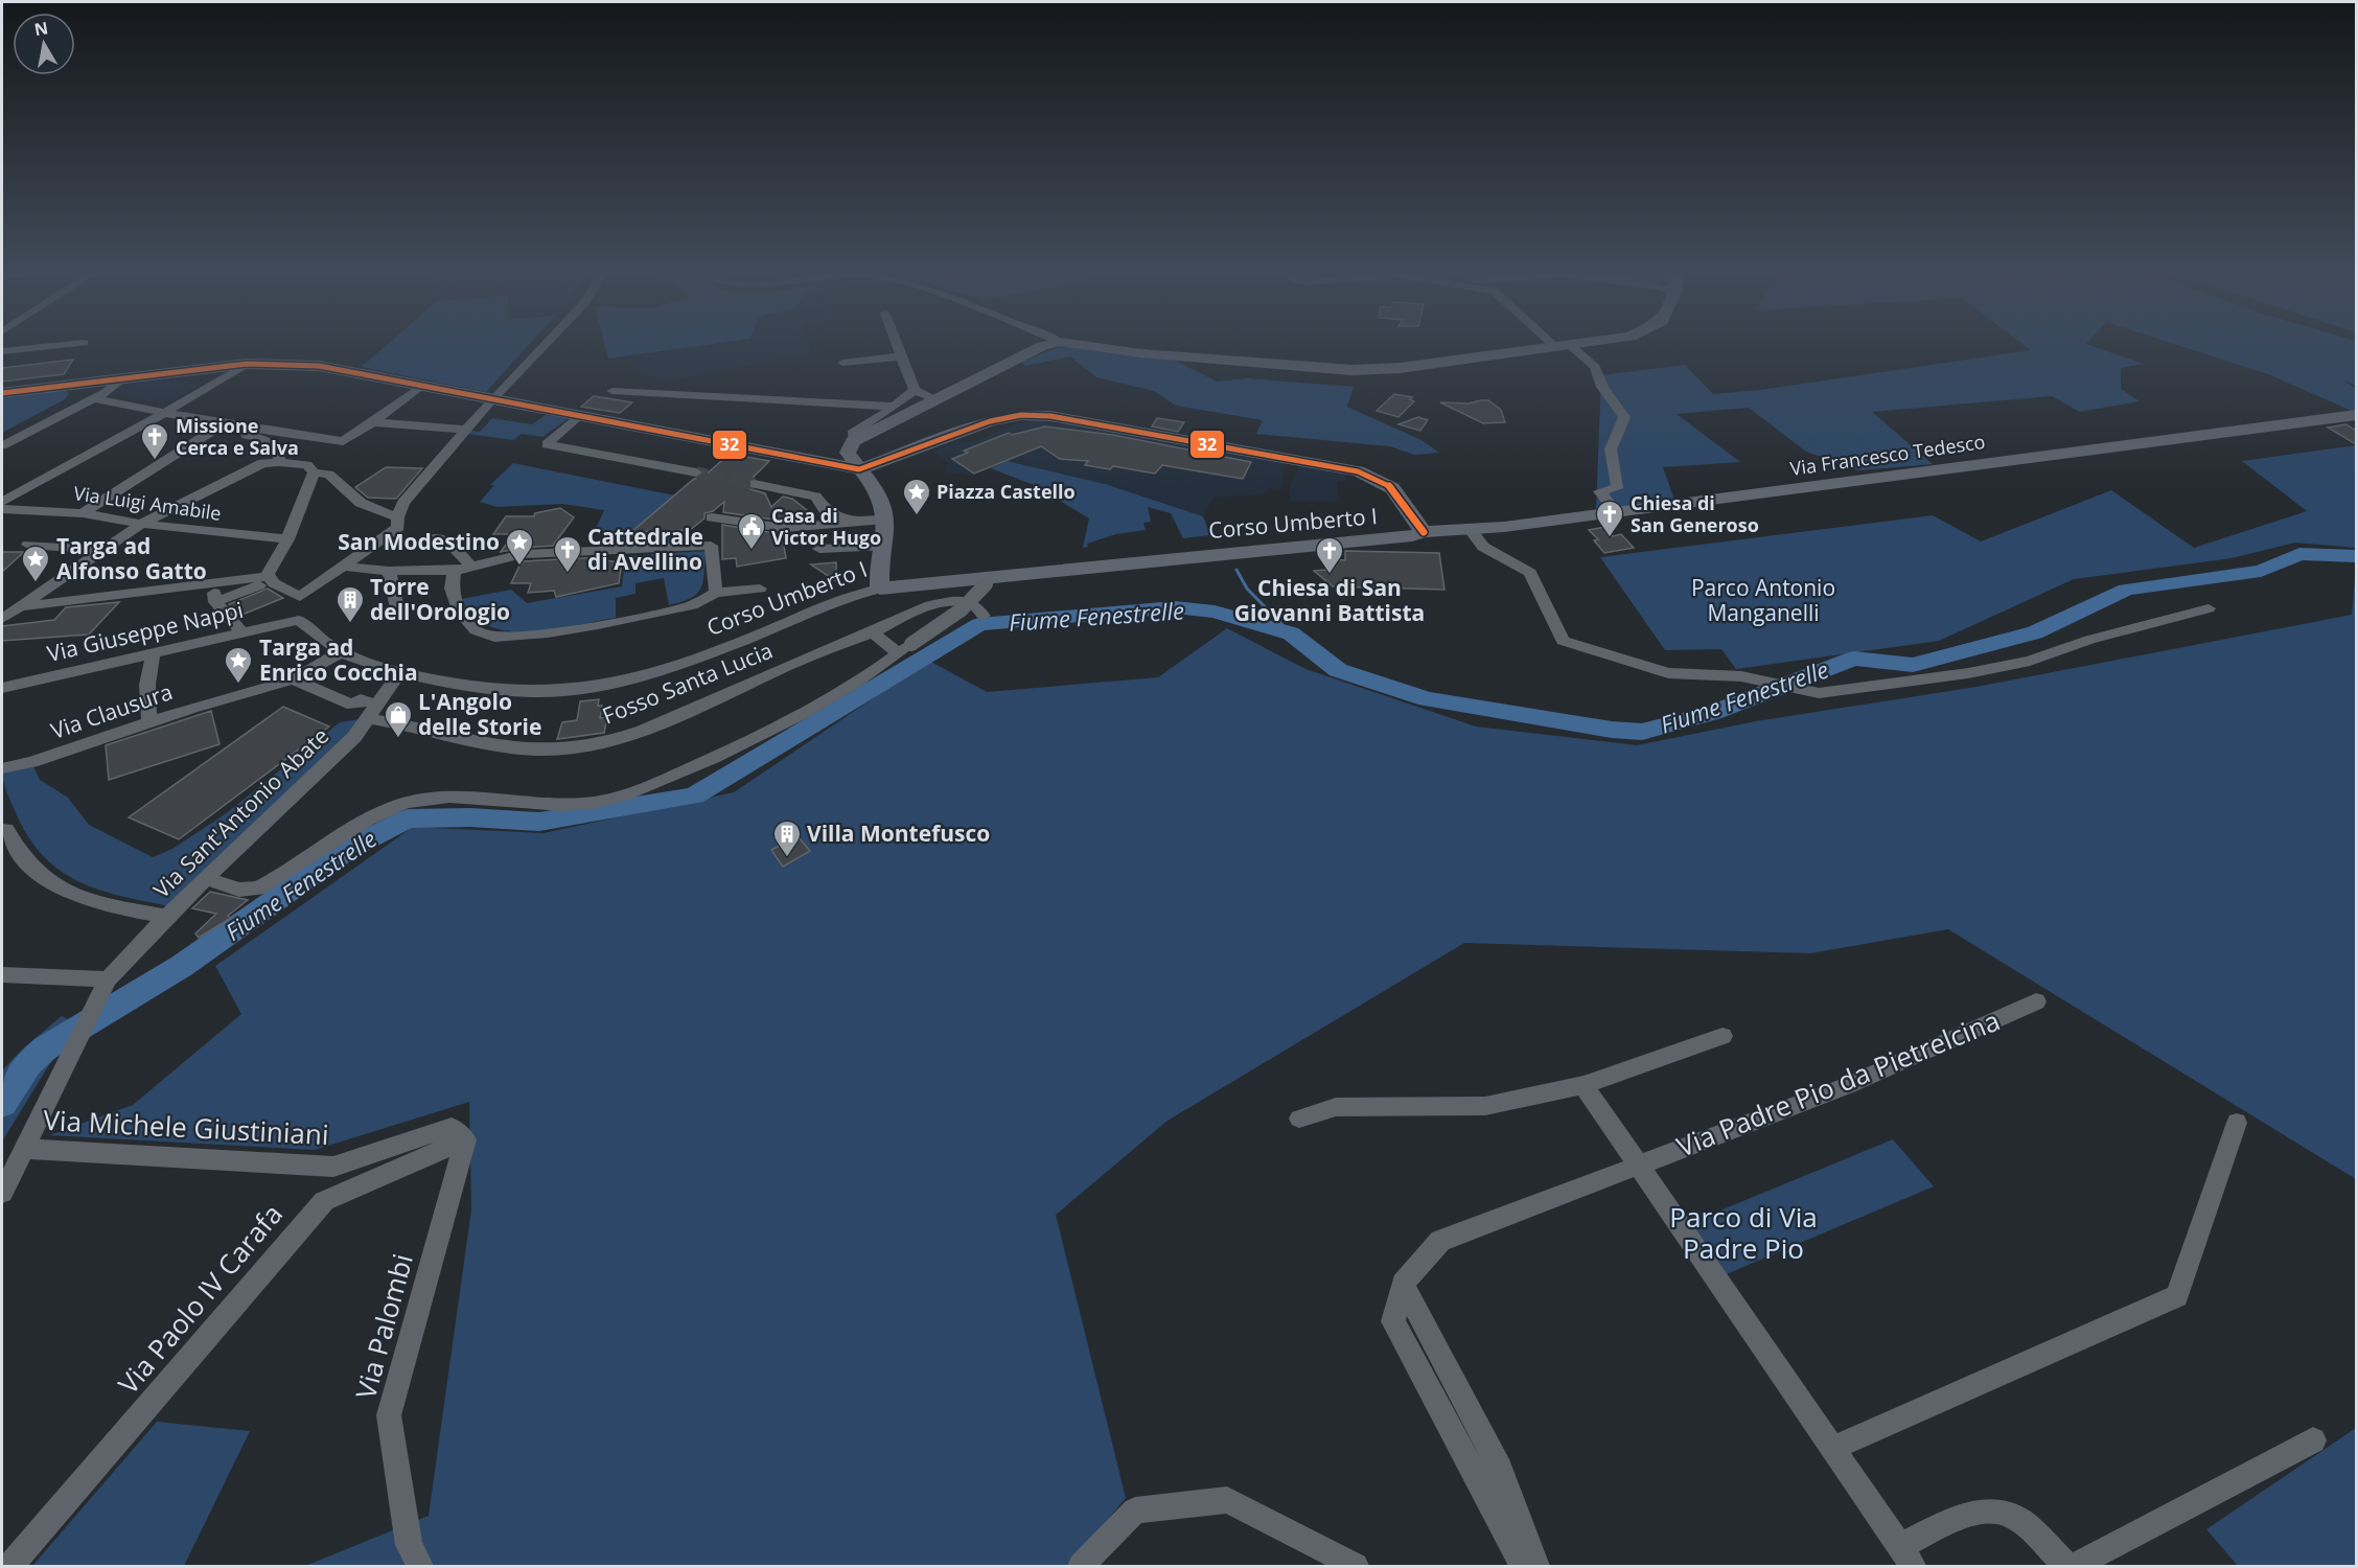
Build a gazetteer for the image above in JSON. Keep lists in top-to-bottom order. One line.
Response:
{"streets":{"street":["Via Francesco Tedesco","Via Luigi Amabile","Corso Umberto I","Via Giuseppe Nappi","Fosso Santa Lucia","Via Clausura","Via Sant'Antonio Abate","Via Padre Pio da Pietrelcina","Via Michele Giustiniani","Via Paolo IV Carafa","Via Palombi"]},"crossings":[["Via Francesco Tedesco","Corso Umberto I"],["Corso Umberto I","Via Giuseppe Nappi"],["Corso Umberto I","Via Clausura"],["Corso Umberto I","Via Sant'Antonio Abate"],["Fosso Santa Lucia","Via Clausura"],["Fosso Santa Lucia","Via Sant'Antonio Abate"],["Via Sant'Antonio Abate","Via Michele Giustiniani"],["Via Michele Giustiniani","Via Paolo IV Carafa"],["Via Michele Giustiniani","Via Palombi"],["Via Paolo IV Carafa","Via Palombi"]],"water":["Fiume Fenestrelle"],"parks":["Parco Antonio Manganelli","Parco di Via Padre Pio"],"places":{"church":["Missione Cerca e Salva","Chiesa di San Generoso","Cattedrale di Avellino","Chiesa di San Giovanni Battista"],"place":["Piazza Castello","San Modestino","Targa ad Alfonso Gatto","Targa ad Enrico Cocchia"],"public building":["Casa di Victor Hugo"],"building":["Torre dell'Orologio","Villa Montefusco"],"shop":["L'Angolo delle Storie"]},"lines":["transit line 32"],"north":"top"}
